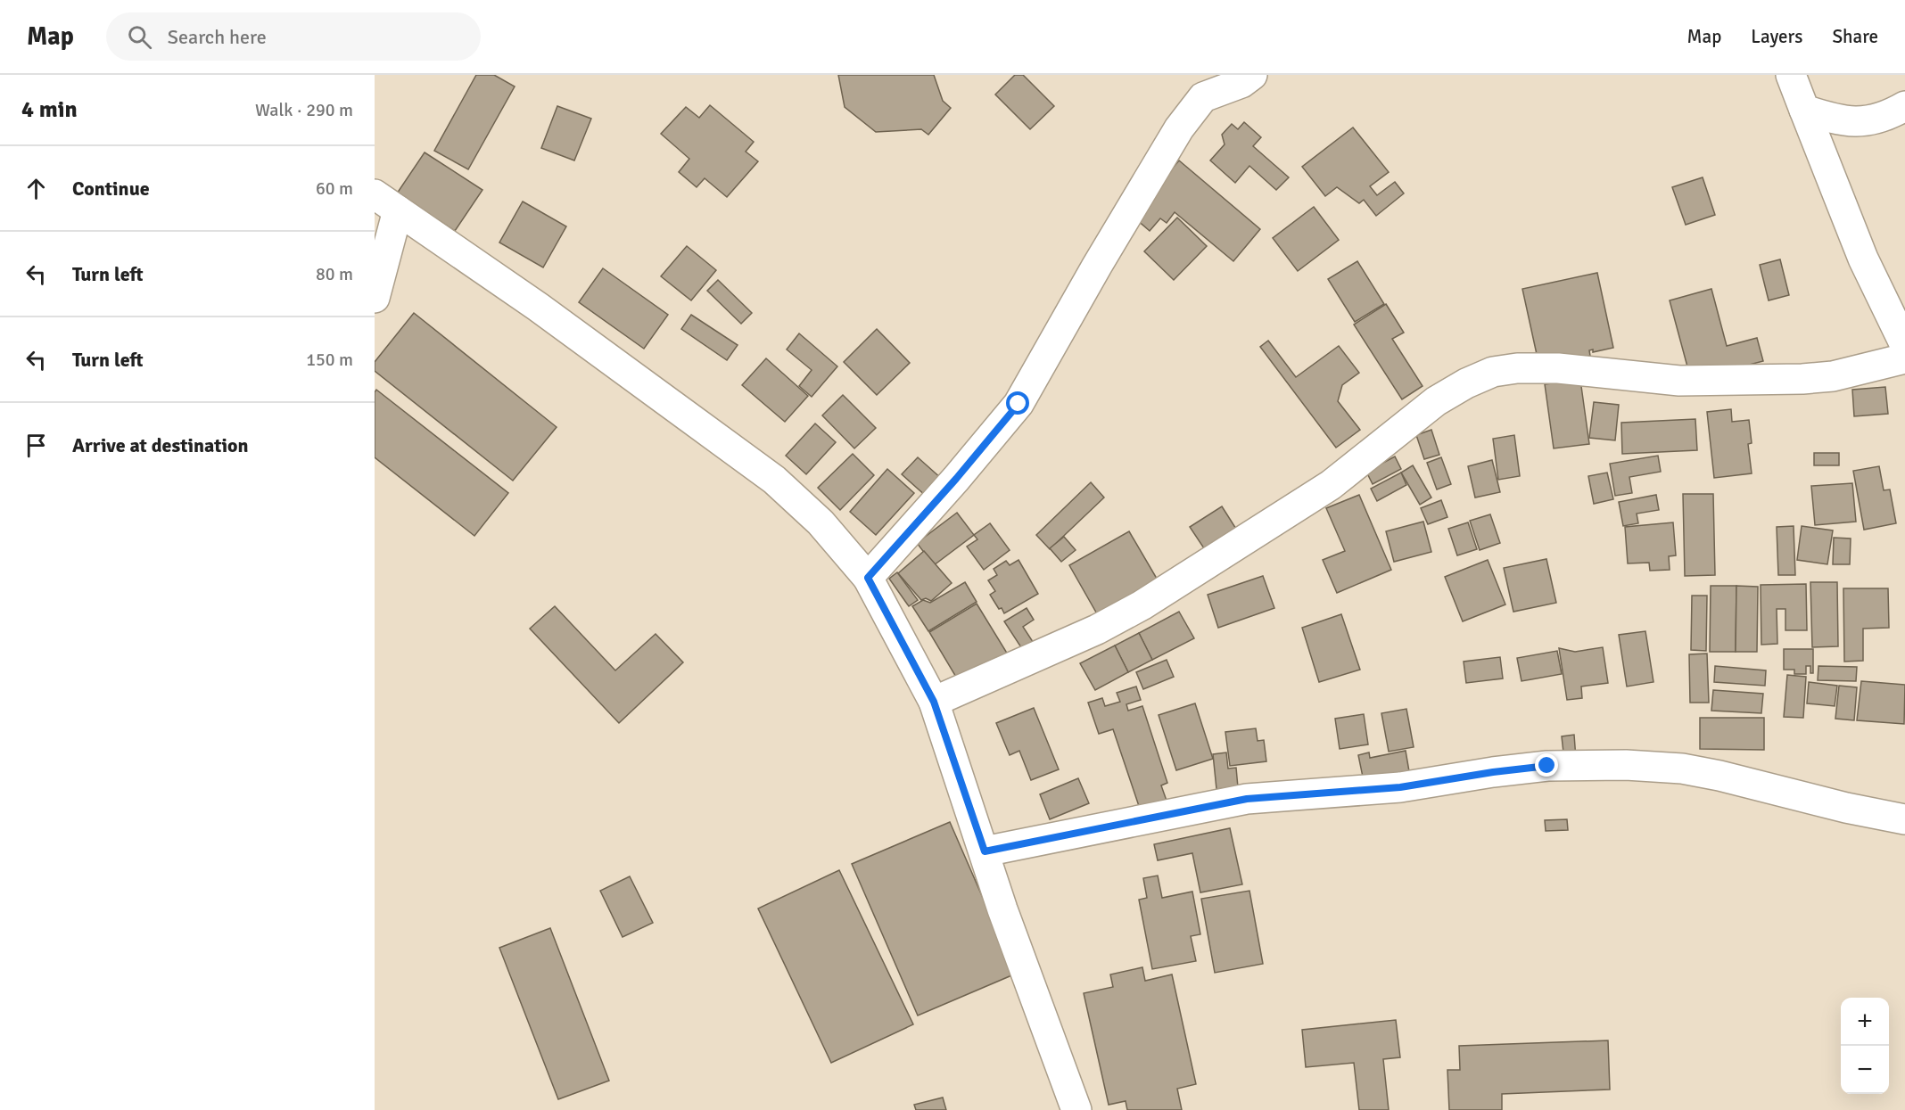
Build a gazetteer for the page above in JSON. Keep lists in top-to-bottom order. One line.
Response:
{"page":{"header":"Map","search":"Search here","nav":["Map","Layers","Share"],"heading":["4 min","Walk · 290 m"],"list":[["Continue","60 m"],["Turn left","80 m"],["Turn left","150 m"],"Arrive at destination"],"map_buttons":["+","−"]}}
